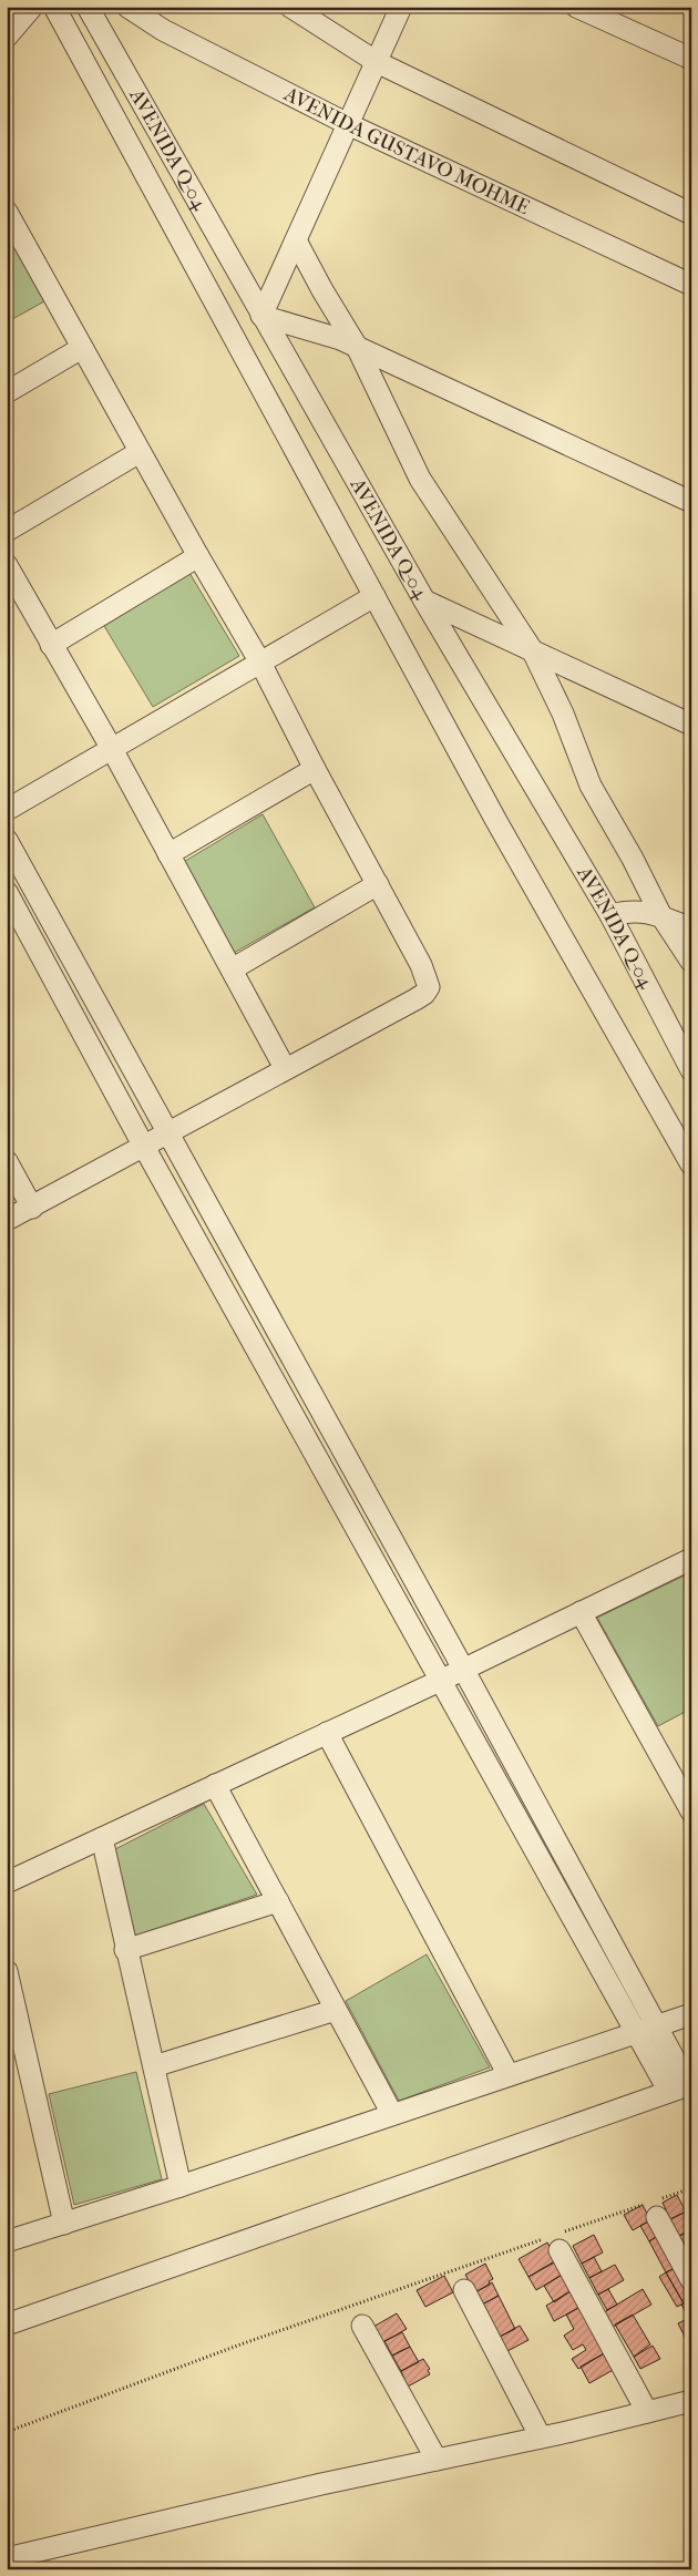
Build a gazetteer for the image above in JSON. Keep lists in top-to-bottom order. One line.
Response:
{"streets":{"street":["AVENIDA Q-04","AVENIDA GUSTAVO MOHME"]}}
